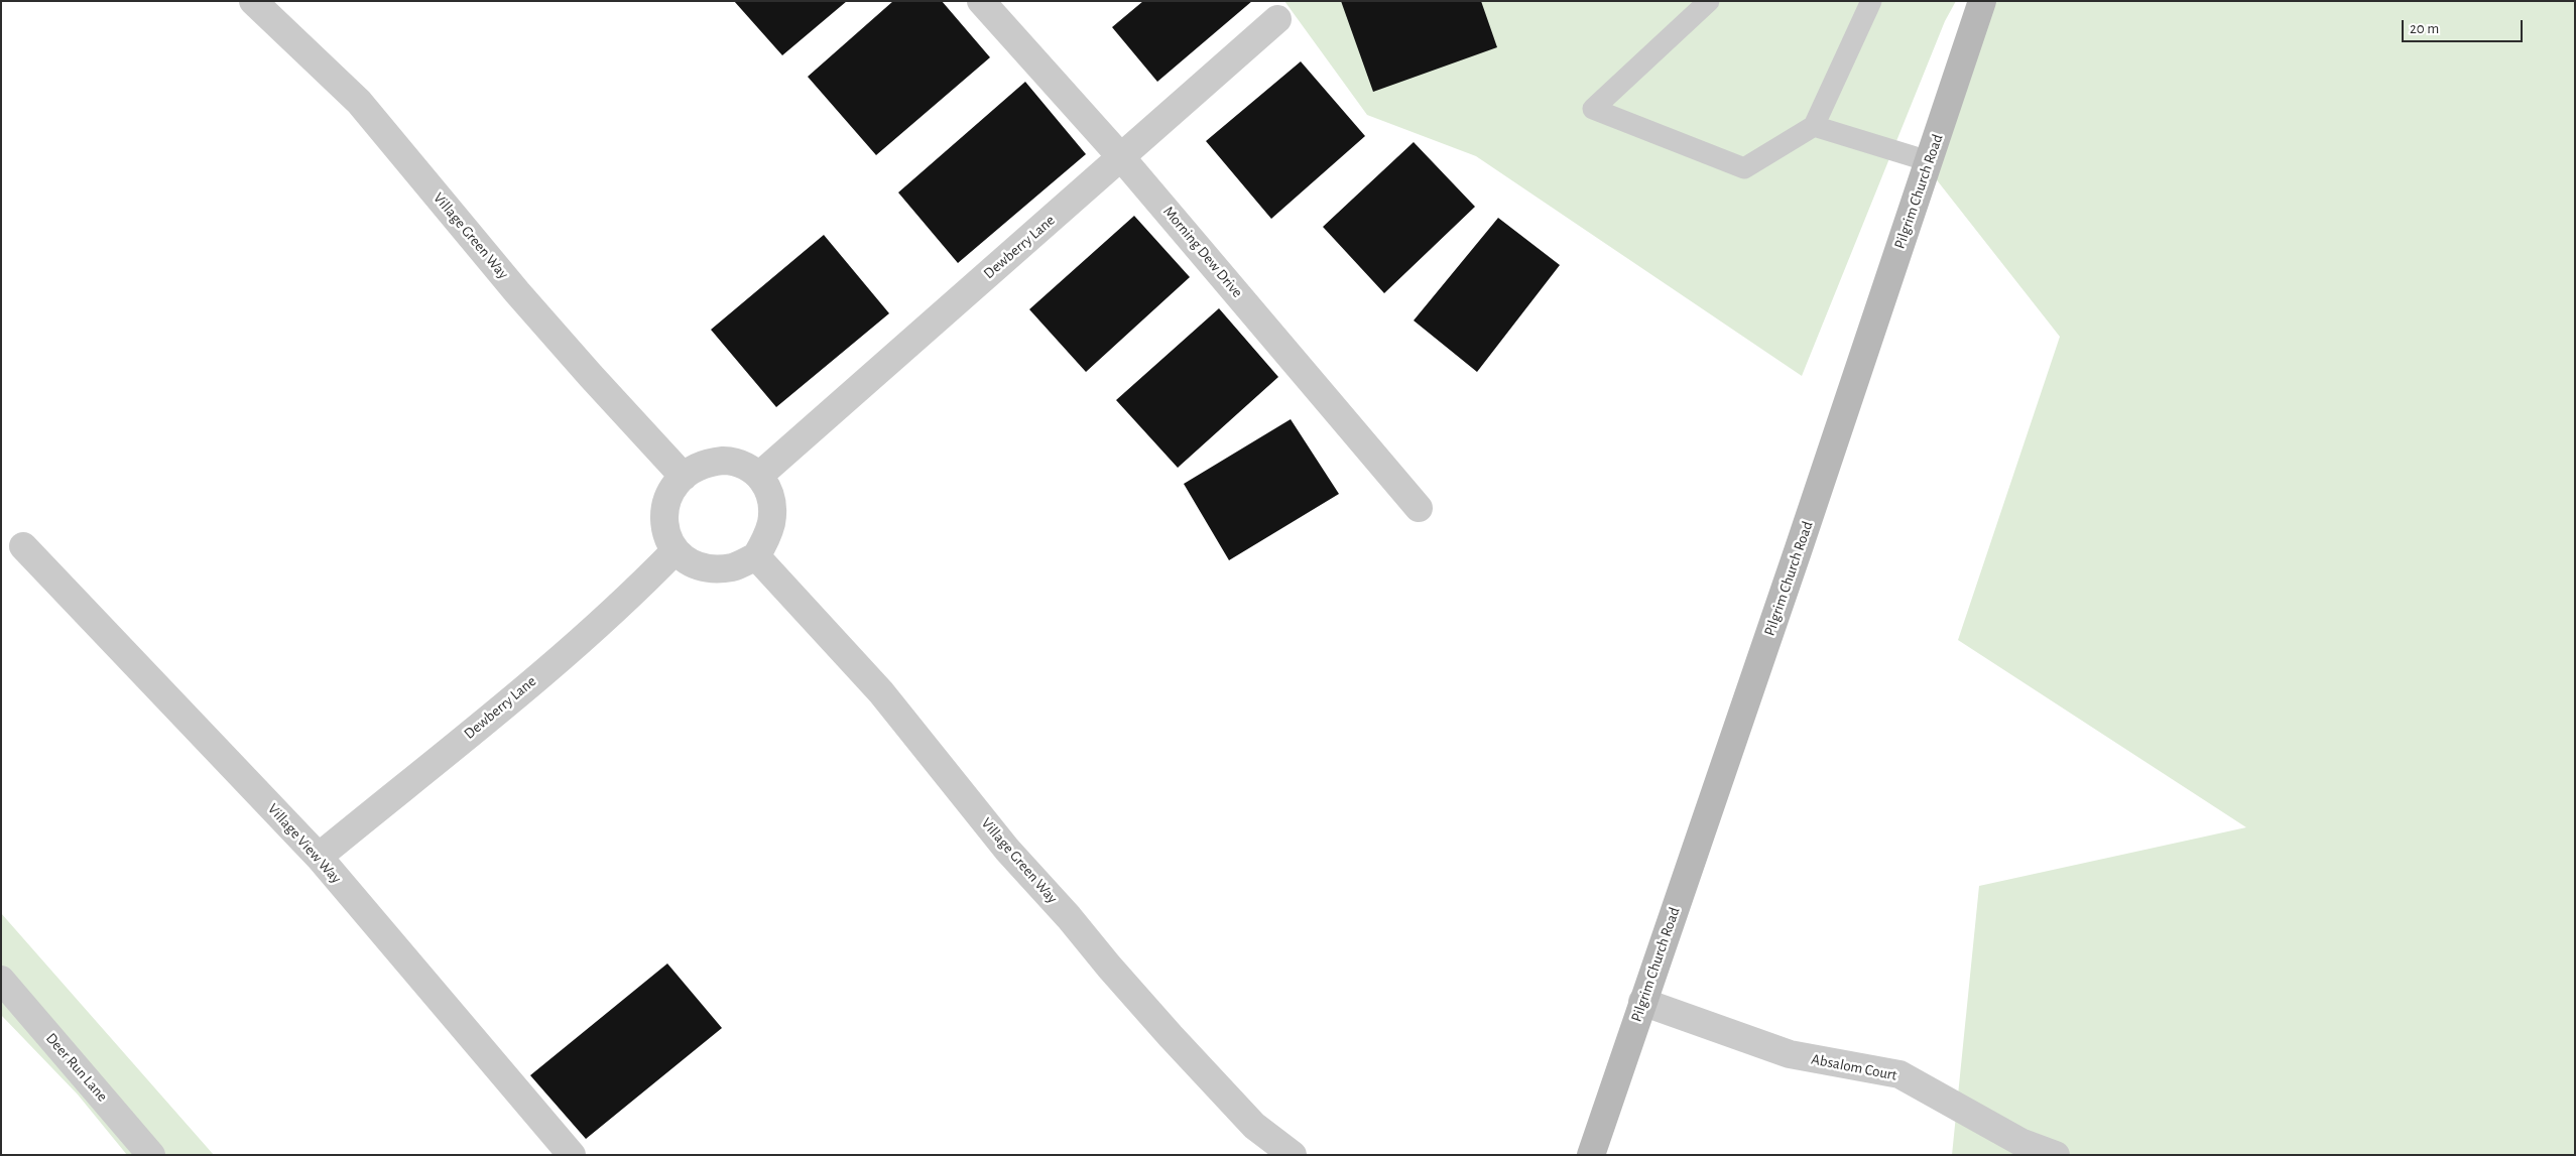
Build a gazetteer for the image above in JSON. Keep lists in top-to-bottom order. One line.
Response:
{"streets":{"street":["Pilgrim Church Road","Village Green Way","Dewberry Lane","Morning Dew Drive","Village View Way","Deer Run Lane","Absalom Court"]},"crossings":[["Pilgrim Church Road","Absalom Court"],["Village Green Way","Dewberry Lane"],["Dewberry Lane","Morning Dew Drive"],["Dewberry Lane","Village View Way"]],"scale_bar":"20 m"}
